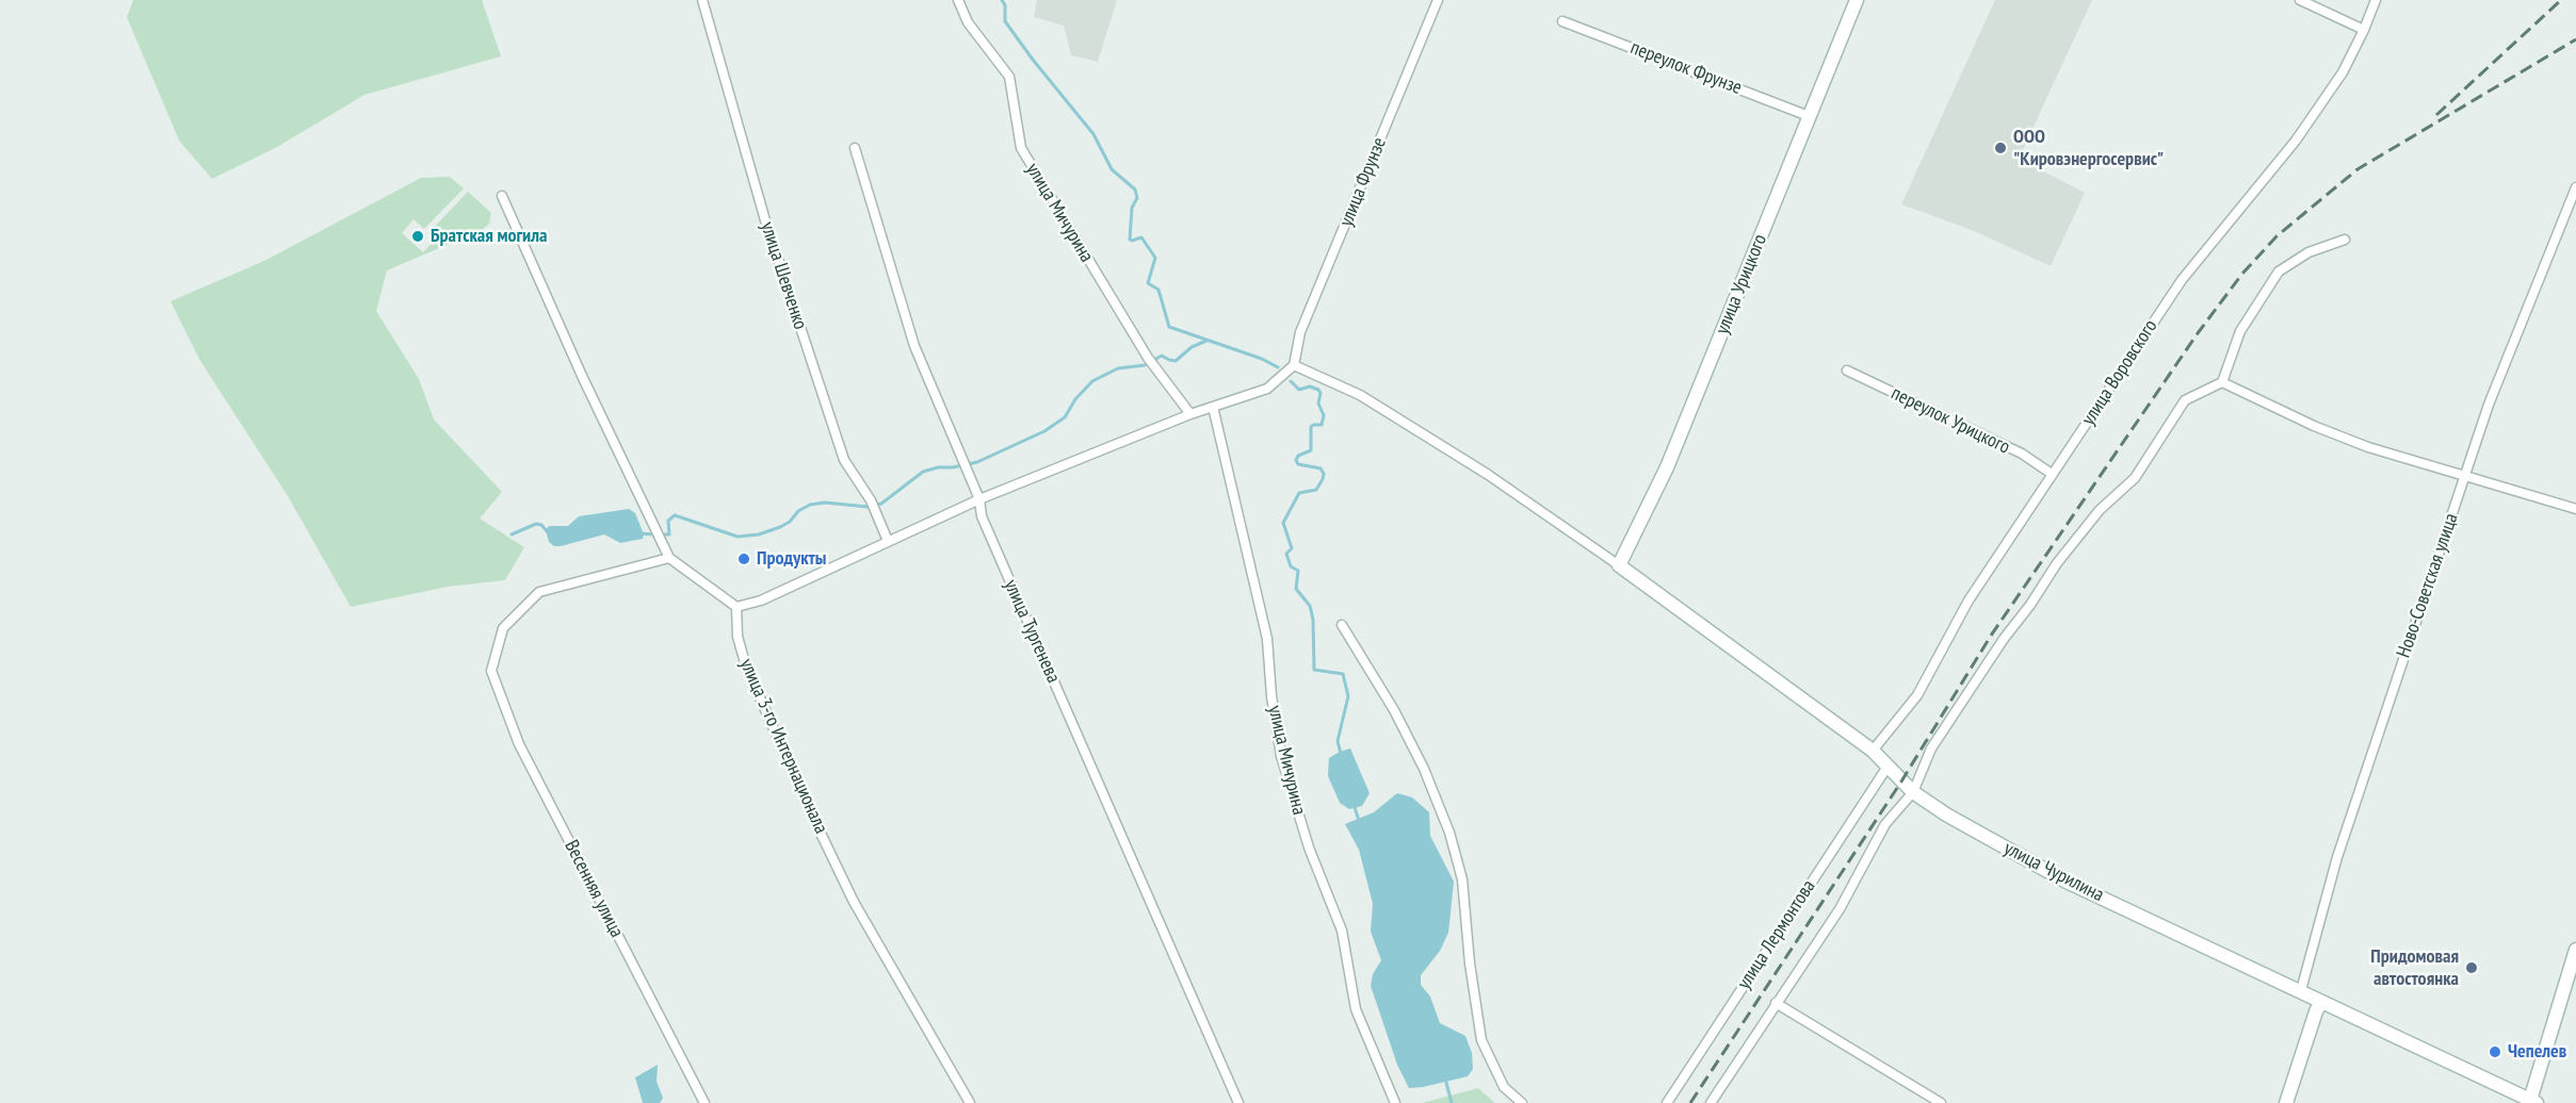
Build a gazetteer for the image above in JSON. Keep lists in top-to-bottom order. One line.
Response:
{"streets":{"street":["переулок Фрунзе","улица Фрунзе","улица Мичурина","улица Шевченко","улица Урицкого","улица Воровского","переулок Урицкого","Ново-Советская улица","улица Тургенева","улица 3-го Интернационала","улица Чурилина","Весенняя улица","улица Лермонтова"]},"crossings":[["переулок Фрунзе","улица Урицкого"],["улица Урицкого","улица Чурилина"],["улица Воровского","переулок Урицкого"],["улица Воровского","улица Чурилина"],["Ново-Советская улица","улица Чурилина"],["улица Чурилина","улица Лермонтова"]],"places":["ООО \"Кировэнергосервис\"","Братская могила","Продукты","Придомовая автостоянка","Чепелев"]}
